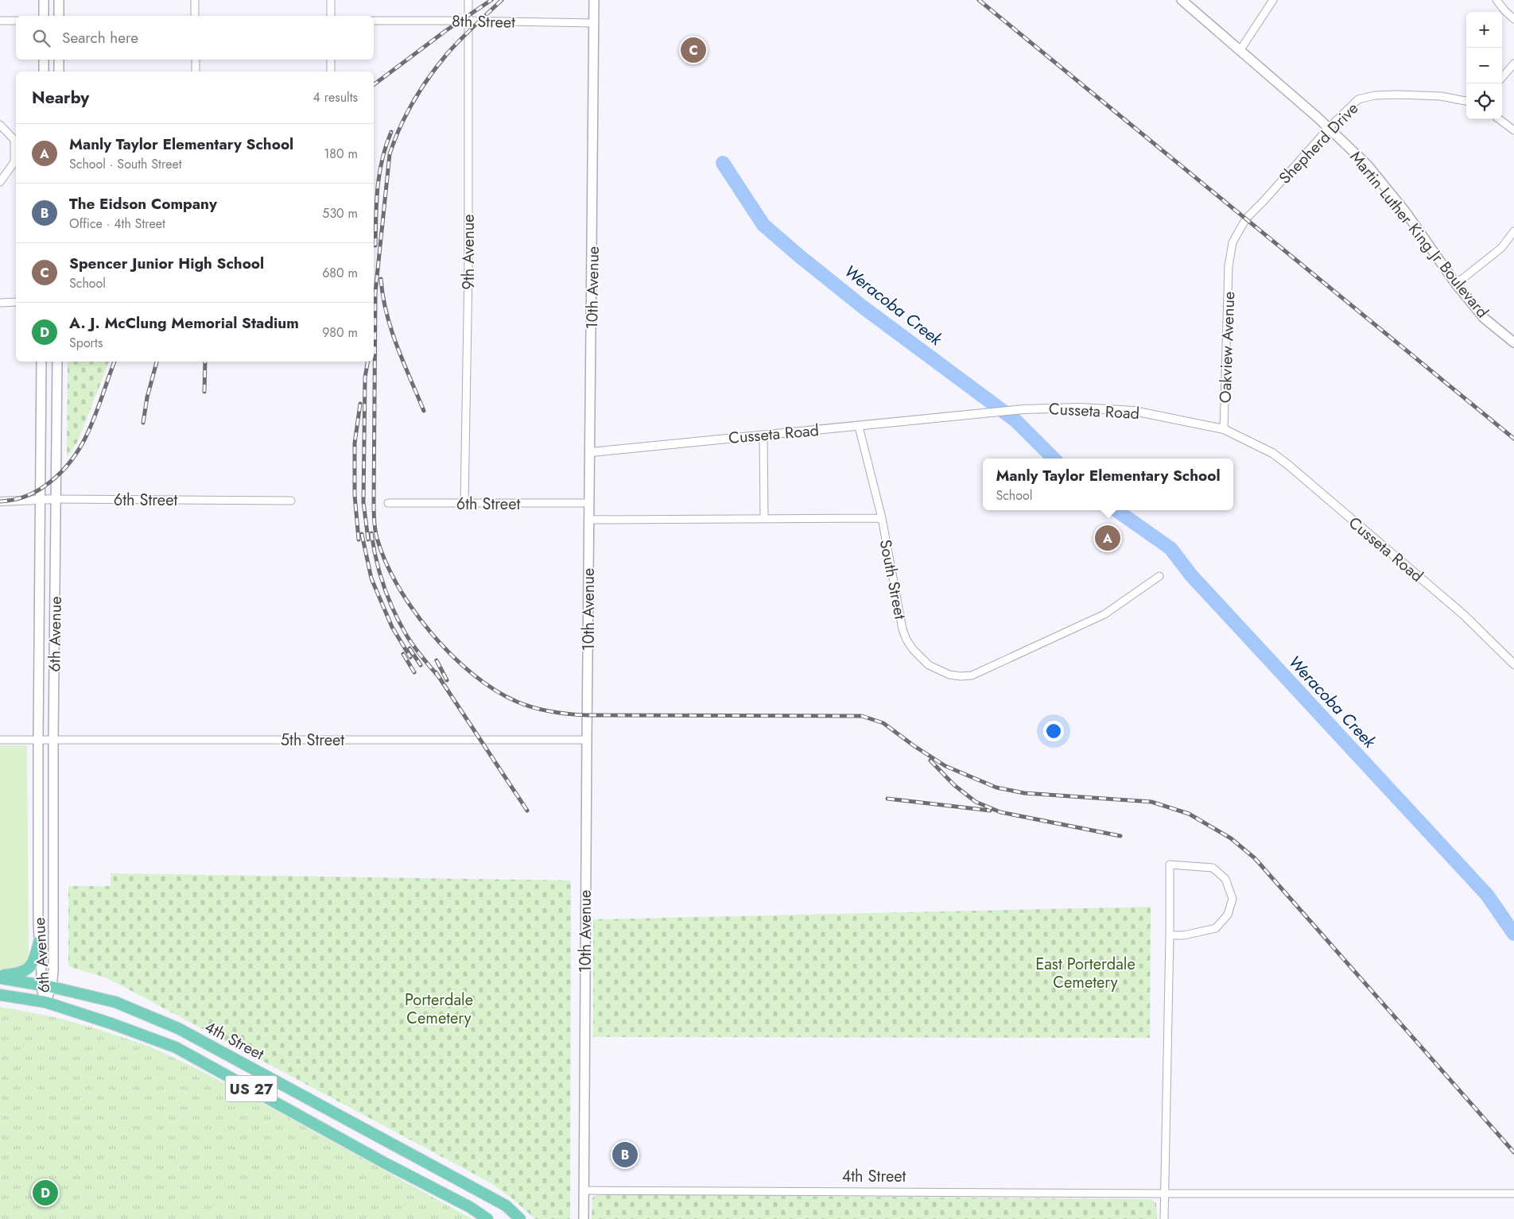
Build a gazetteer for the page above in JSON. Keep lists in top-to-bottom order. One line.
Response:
{"streets":{"highway":["4th Street","US 27"],"main road":["Martin Luther King Jr Boulevard","10th Avenue","6th Avenue"],"street":["8th Street","Shepherd Drive","9th Avenue","Oakview Avenue","Cusseta Road","6th Street","South Street","5th Street"]},"crossings":[["8th Street","9th Avenue"],["8th Street","10th Avenue"],["Shepherd Drive","Martin Luther King Jr Boulevard"],["Shepherd Drive","Oakview Avenue"],["9th Avenue","6th Street"],["10th Avenue","Cusseta Road"],["10th Avenue","6th Street"],["10th Avenue","South Street"],["10th Avenue","5th Street"],["10th Avenue","4th Street"],["Oakview Avenue","Cusseta Road"],["6th Street","6th Avenue"],["6th Avenue","5th Street"],["6th Avenue","4th Street"],["6th Avenue","US 27"]],"water":["Weracoba Creek"],"parks":["East Porterdale Cemetery","Porterdale Cemetery"],"page":{"map_buttons":["+","−"],"search":"Search here","pins":["C","A","B","D"],"heading":["Nearby","4 results"],"list":[{"mark":"A","name":"Manly Taylor Elementary School","note":"School · South Street","value":"180 m"},{"mark":"B","name":"The Eidson Company","note":"Office · 4th Street","value":"530 m"},{"mark":"C","name":"Spencer Junior High School","note":"School","value":"680 m"},{"mark":"D","name":"A. J. McClung Memorial Stadium","note":"Sports","value":"980 m"}],"popup":["Manly Taylor Elementary School","School"]}}
